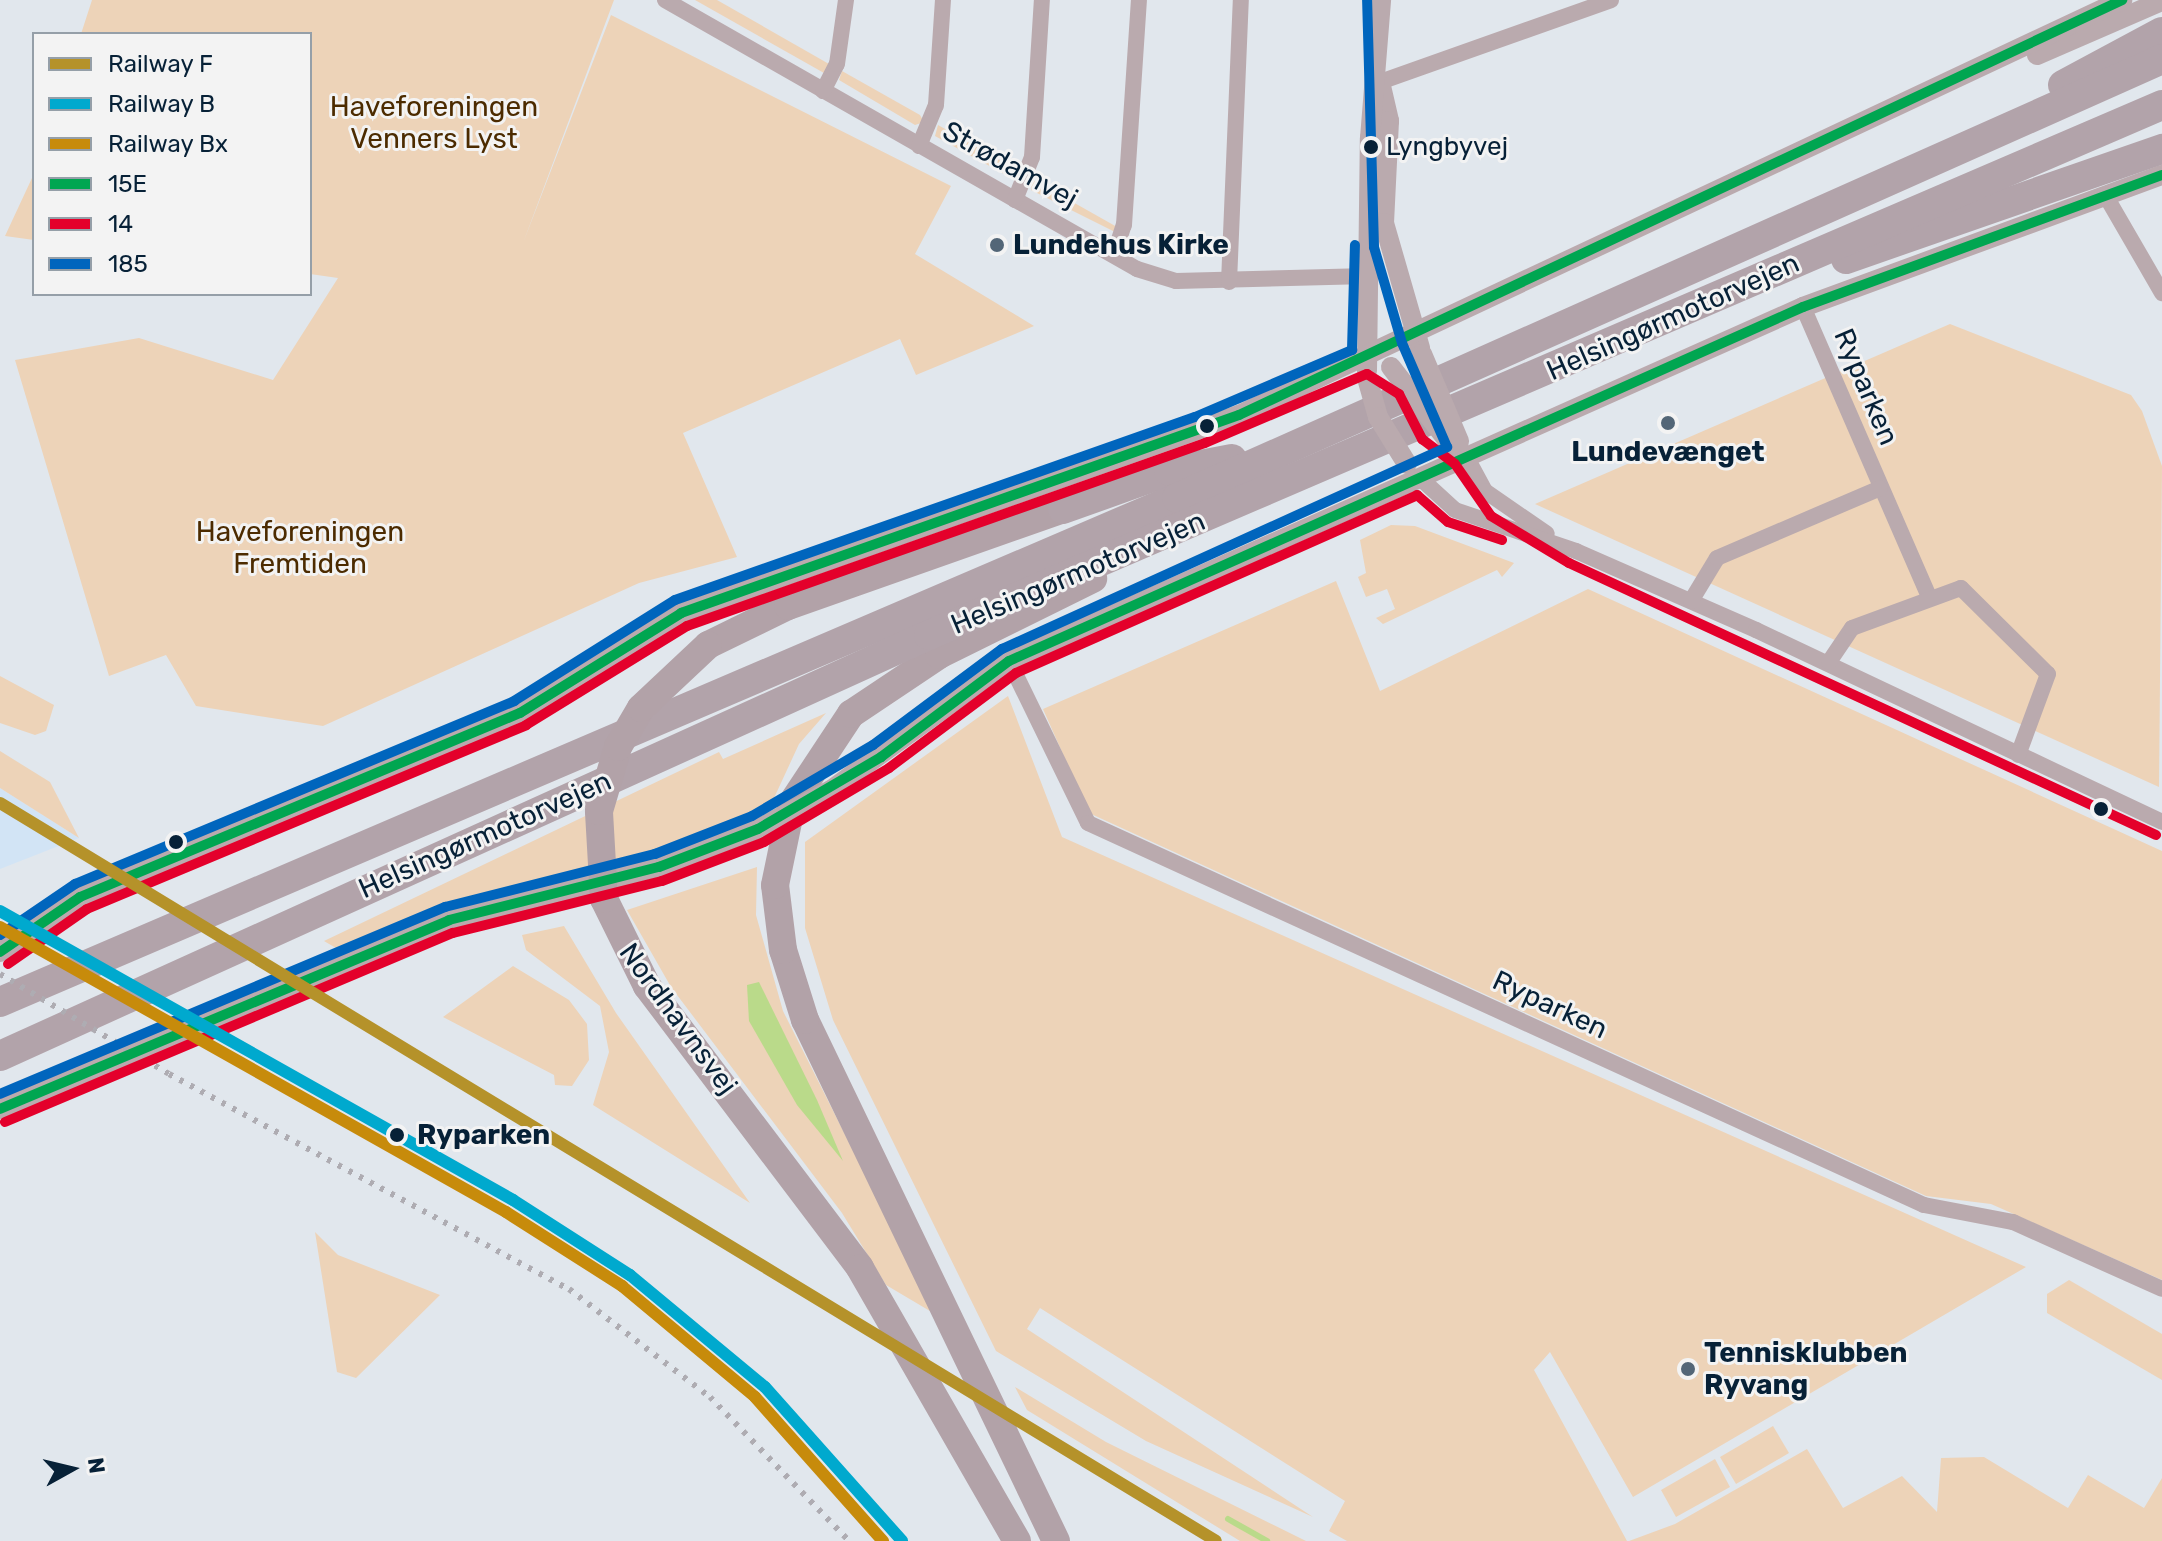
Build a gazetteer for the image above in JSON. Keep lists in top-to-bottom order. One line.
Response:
{"streets":{"highway":["Helsingørmotorvejen","Nordhavnsvej"],"street":["Strødamvej","Ryparken"]},"parks":["Haveforeningen Venners Lyst","Haveforeningen Fremtiden"],"places":["Lyngbyvej","Lundehus Kirke","Lundevænget","Ryparken","Tennisklubben Ryvang"],"lines":["transit line 15E","transit line 185","transit line 14","rail line F","rail line B","rail line Bx"],"legend":["Railway F","Railway B","Railway Bx","15E","14","185"],"north":"right"}
